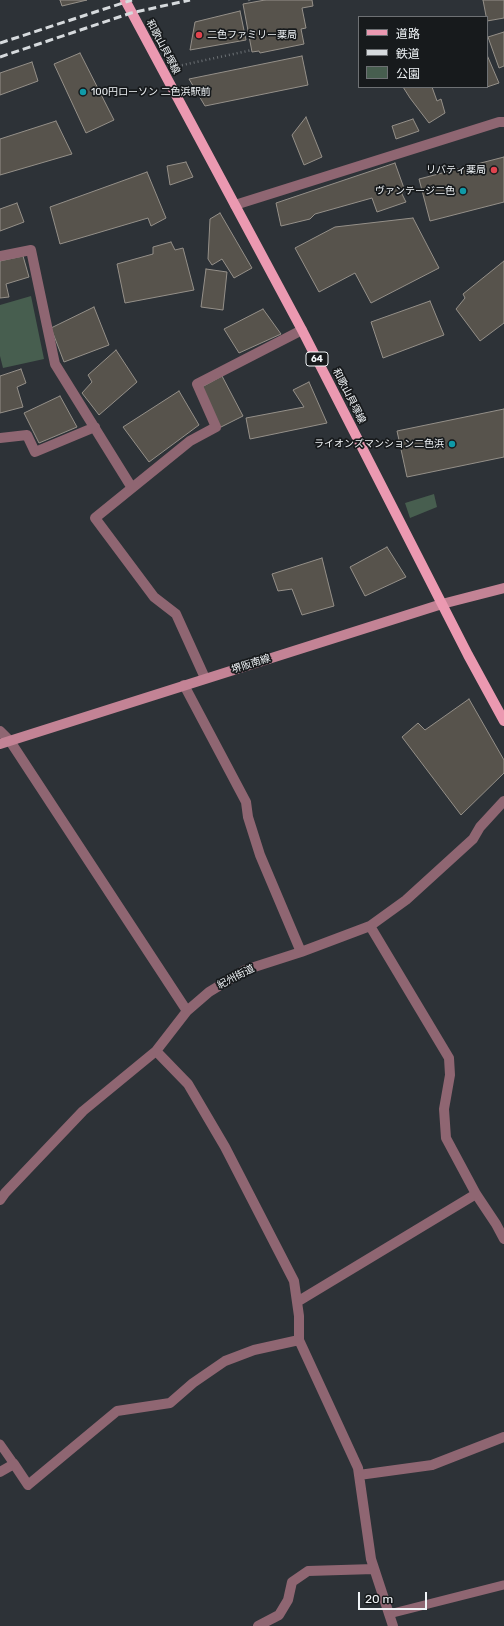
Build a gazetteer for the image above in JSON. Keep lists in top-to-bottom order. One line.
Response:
{"streets":{"main road":["和歌山貝塚線","64","堺阪南線"],"street":["紀州街道"]},"crossings":[["和歌山貝塚線","堺阪南線"]],"places":["二色ファミリー薬局","100円ローソン 二色浜駅前","リバティ薬局","ヴァンテージ二色","ライオンズマンション二色浜"],"legend":["道路","鉄道","公園"],"scale_bar":"20 m"}
